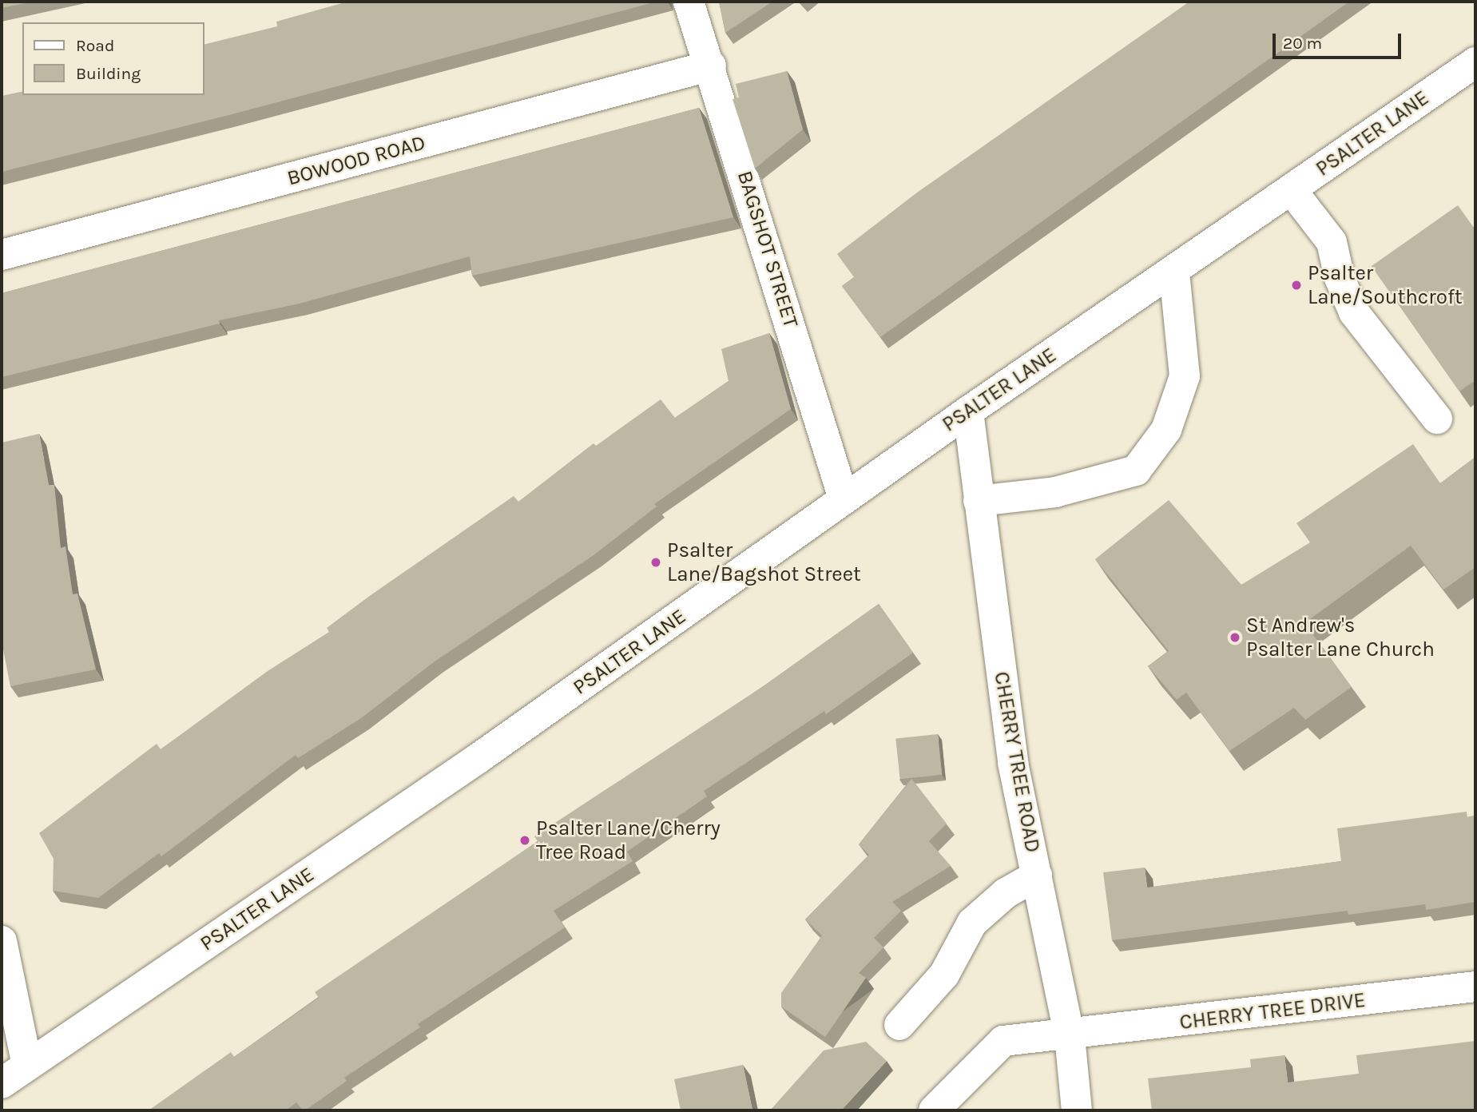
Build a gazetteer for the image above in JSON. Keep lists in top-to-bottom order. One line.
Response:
{"streets":{"street":["PSALTER LANE","BOWOOD ROAD","BAGSHOT STREET","CHERRY TREE ROAD","CHERRY TREE DRIVE"]},"crossings":[["PSALTER LANE","BAGSHOT STREET"],["PSALTER LANE","CHERRY TREE ROAD"],["BOWOOD ROAD","BAGSHOT STREET"],["CHERRY TREE ROAD","CHERRY TREE DRIVE"]],"places":["Psalter Lane/Southcroft","Psalter Lane/Bagshot Street","St Andrew's Psalter Lane Church","Psalter Lane/Cherry Tree Road"],"legend":["Road","Building"],"scale_bar":"20 m"}
